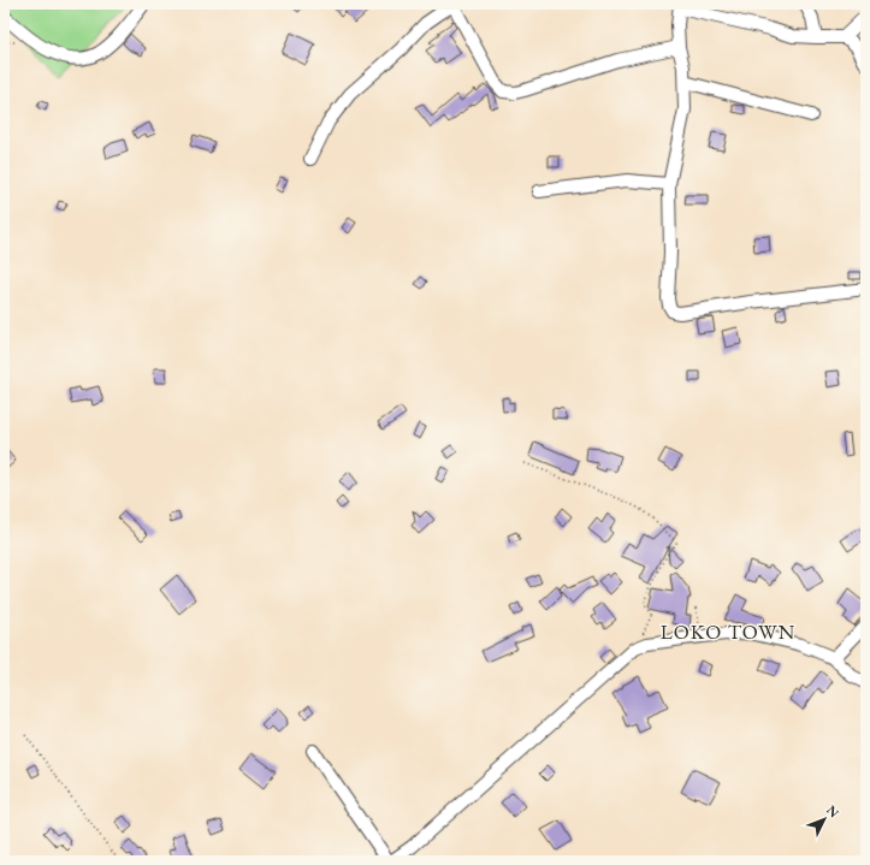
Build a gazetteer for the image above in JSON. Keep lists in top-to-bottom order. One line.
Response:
{"districts":["LOKO TOWN"],"north":"top right"}
